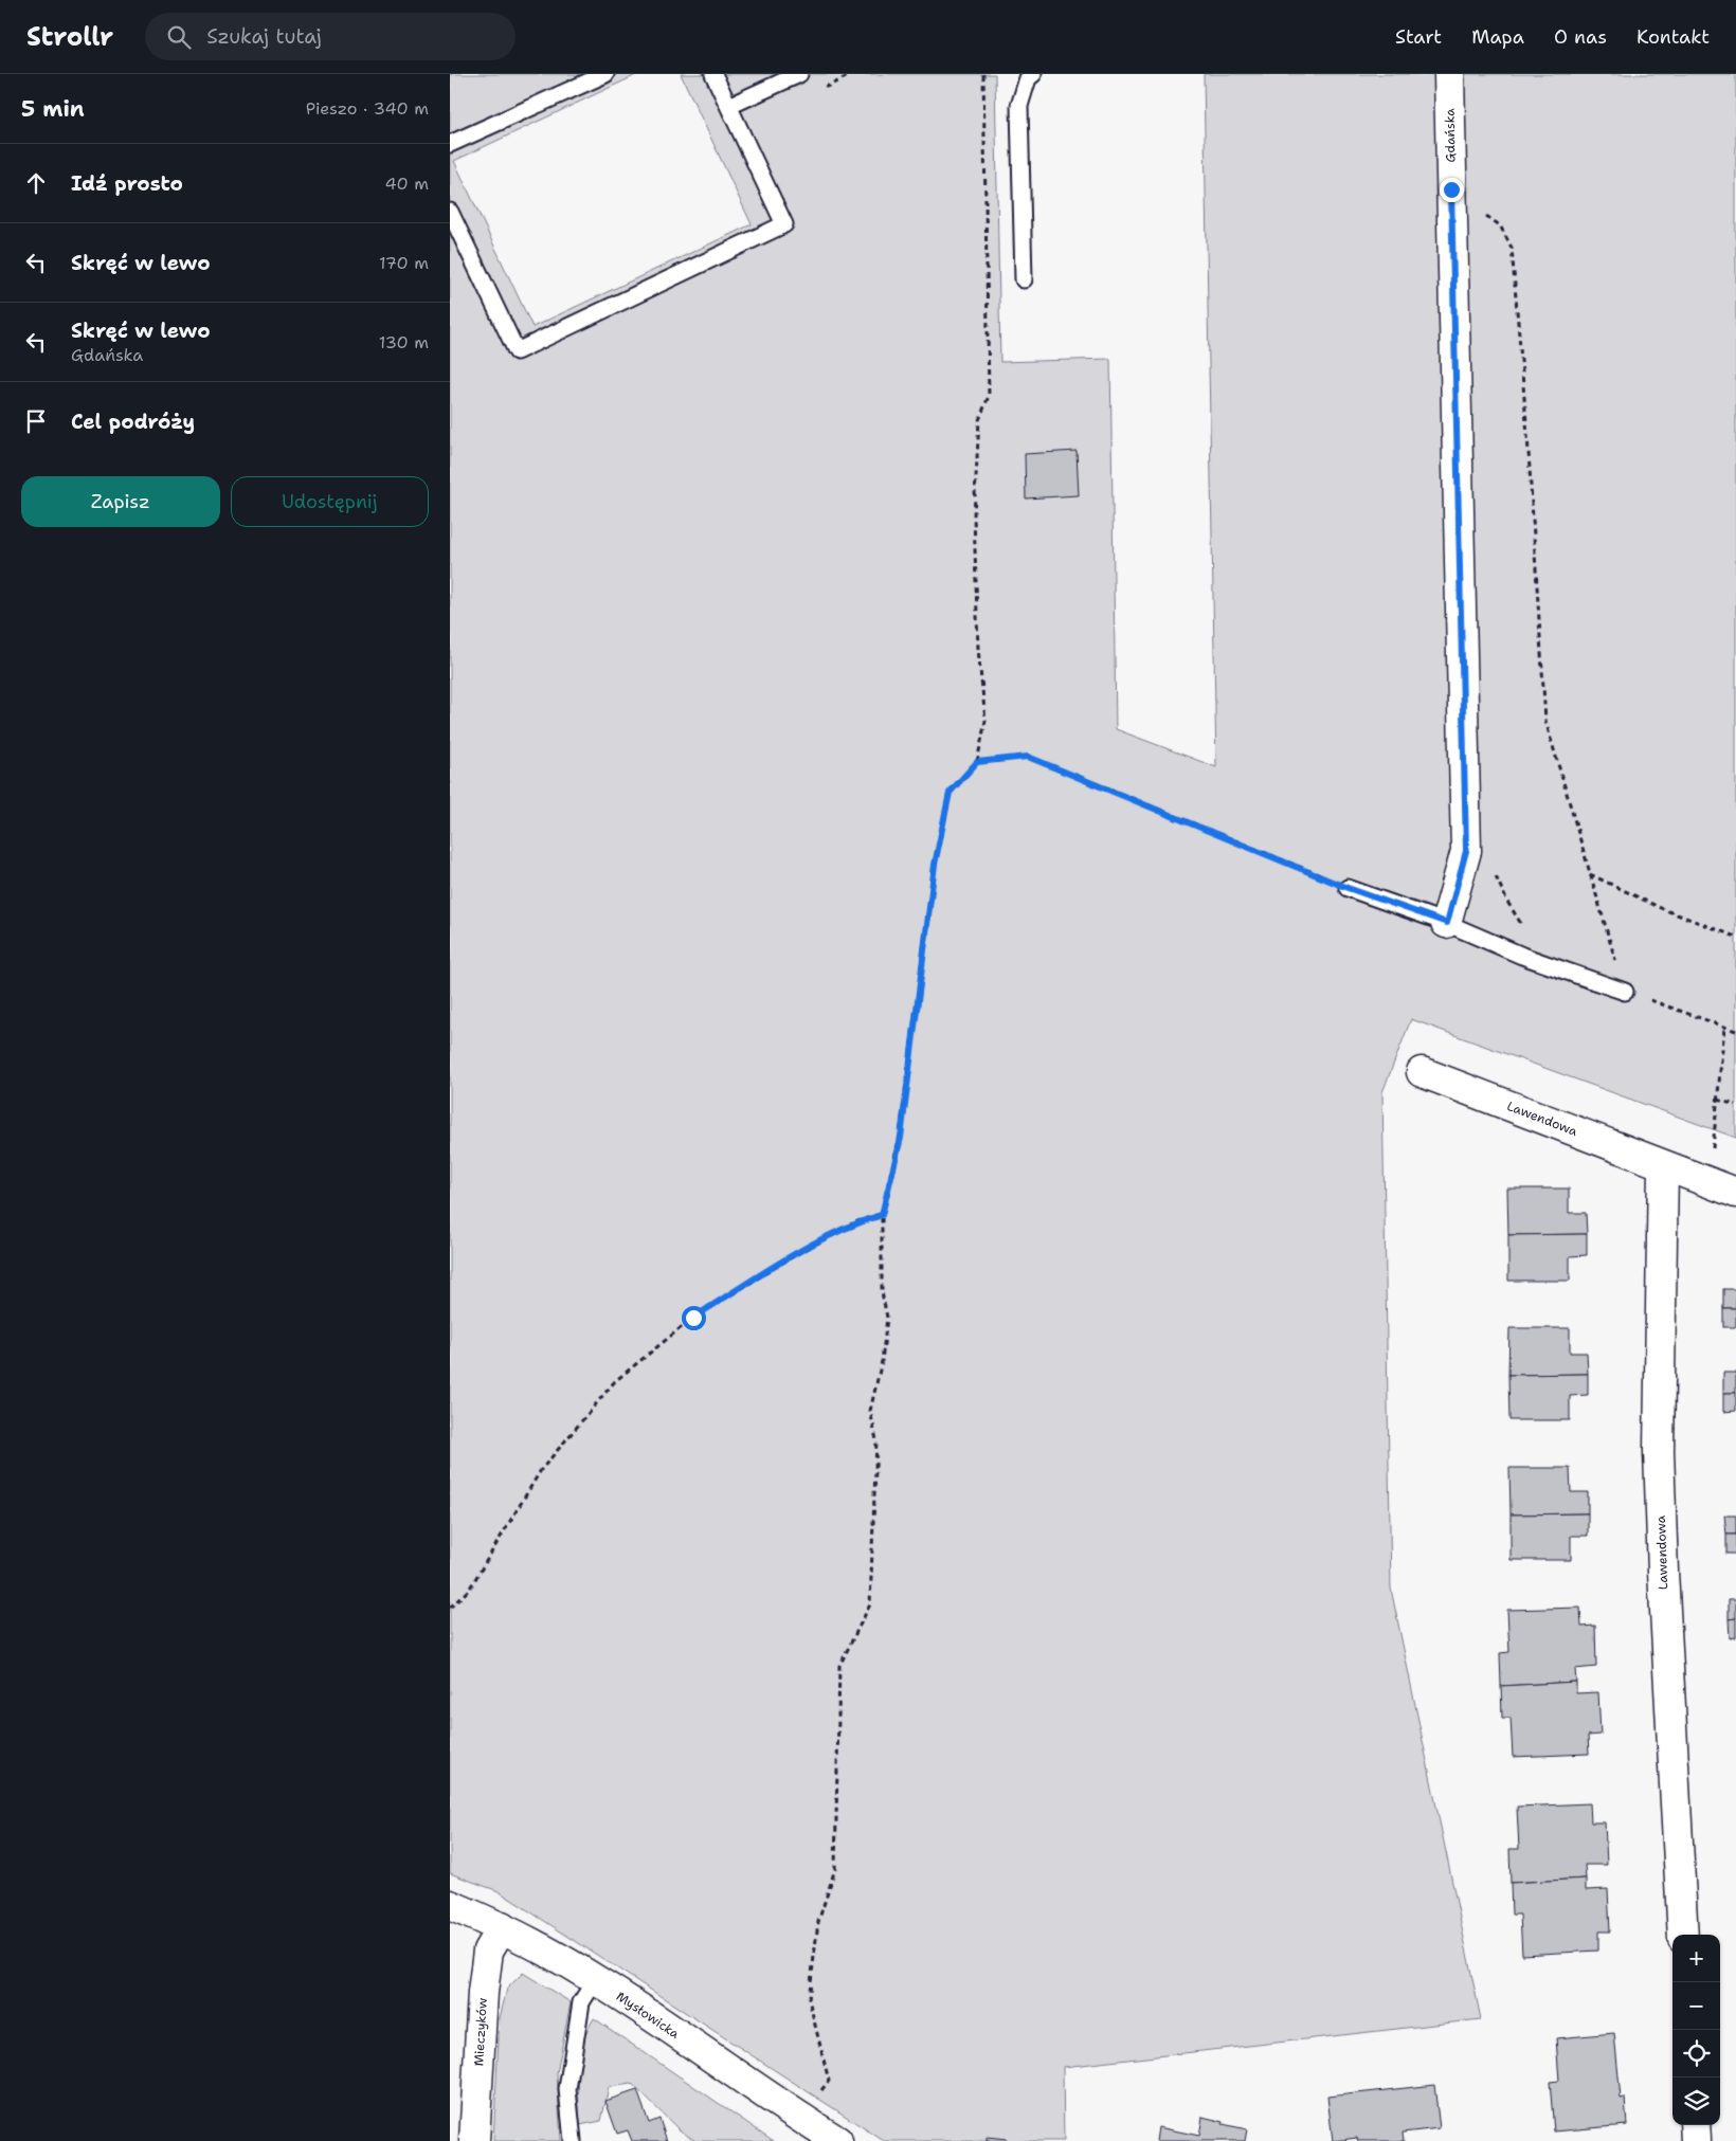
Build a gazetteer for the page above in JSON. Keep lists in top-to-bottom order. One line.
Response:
{"streets":{"street":["Gdańska","Lawendowa","Mysłowicka","Mieczyków"]},"crossings":[["Mysłowicka","Mieczyków"]],"page":{"header":"Strollr","search":"Szukaj tutaj","nav":["Start","Mapa","O nas","Kontakt"],"heading":["5 min","Pieszo · 340 m"],"list":[["Idź prosto","40 m"],["Skręć w lewo","170 m"],["Skręć w lewo","Gdańska","130 m"],"Cel podróży"],"buttons":["Zapisz","Udostępnij"],"map_buttons":["+","−"]}}
